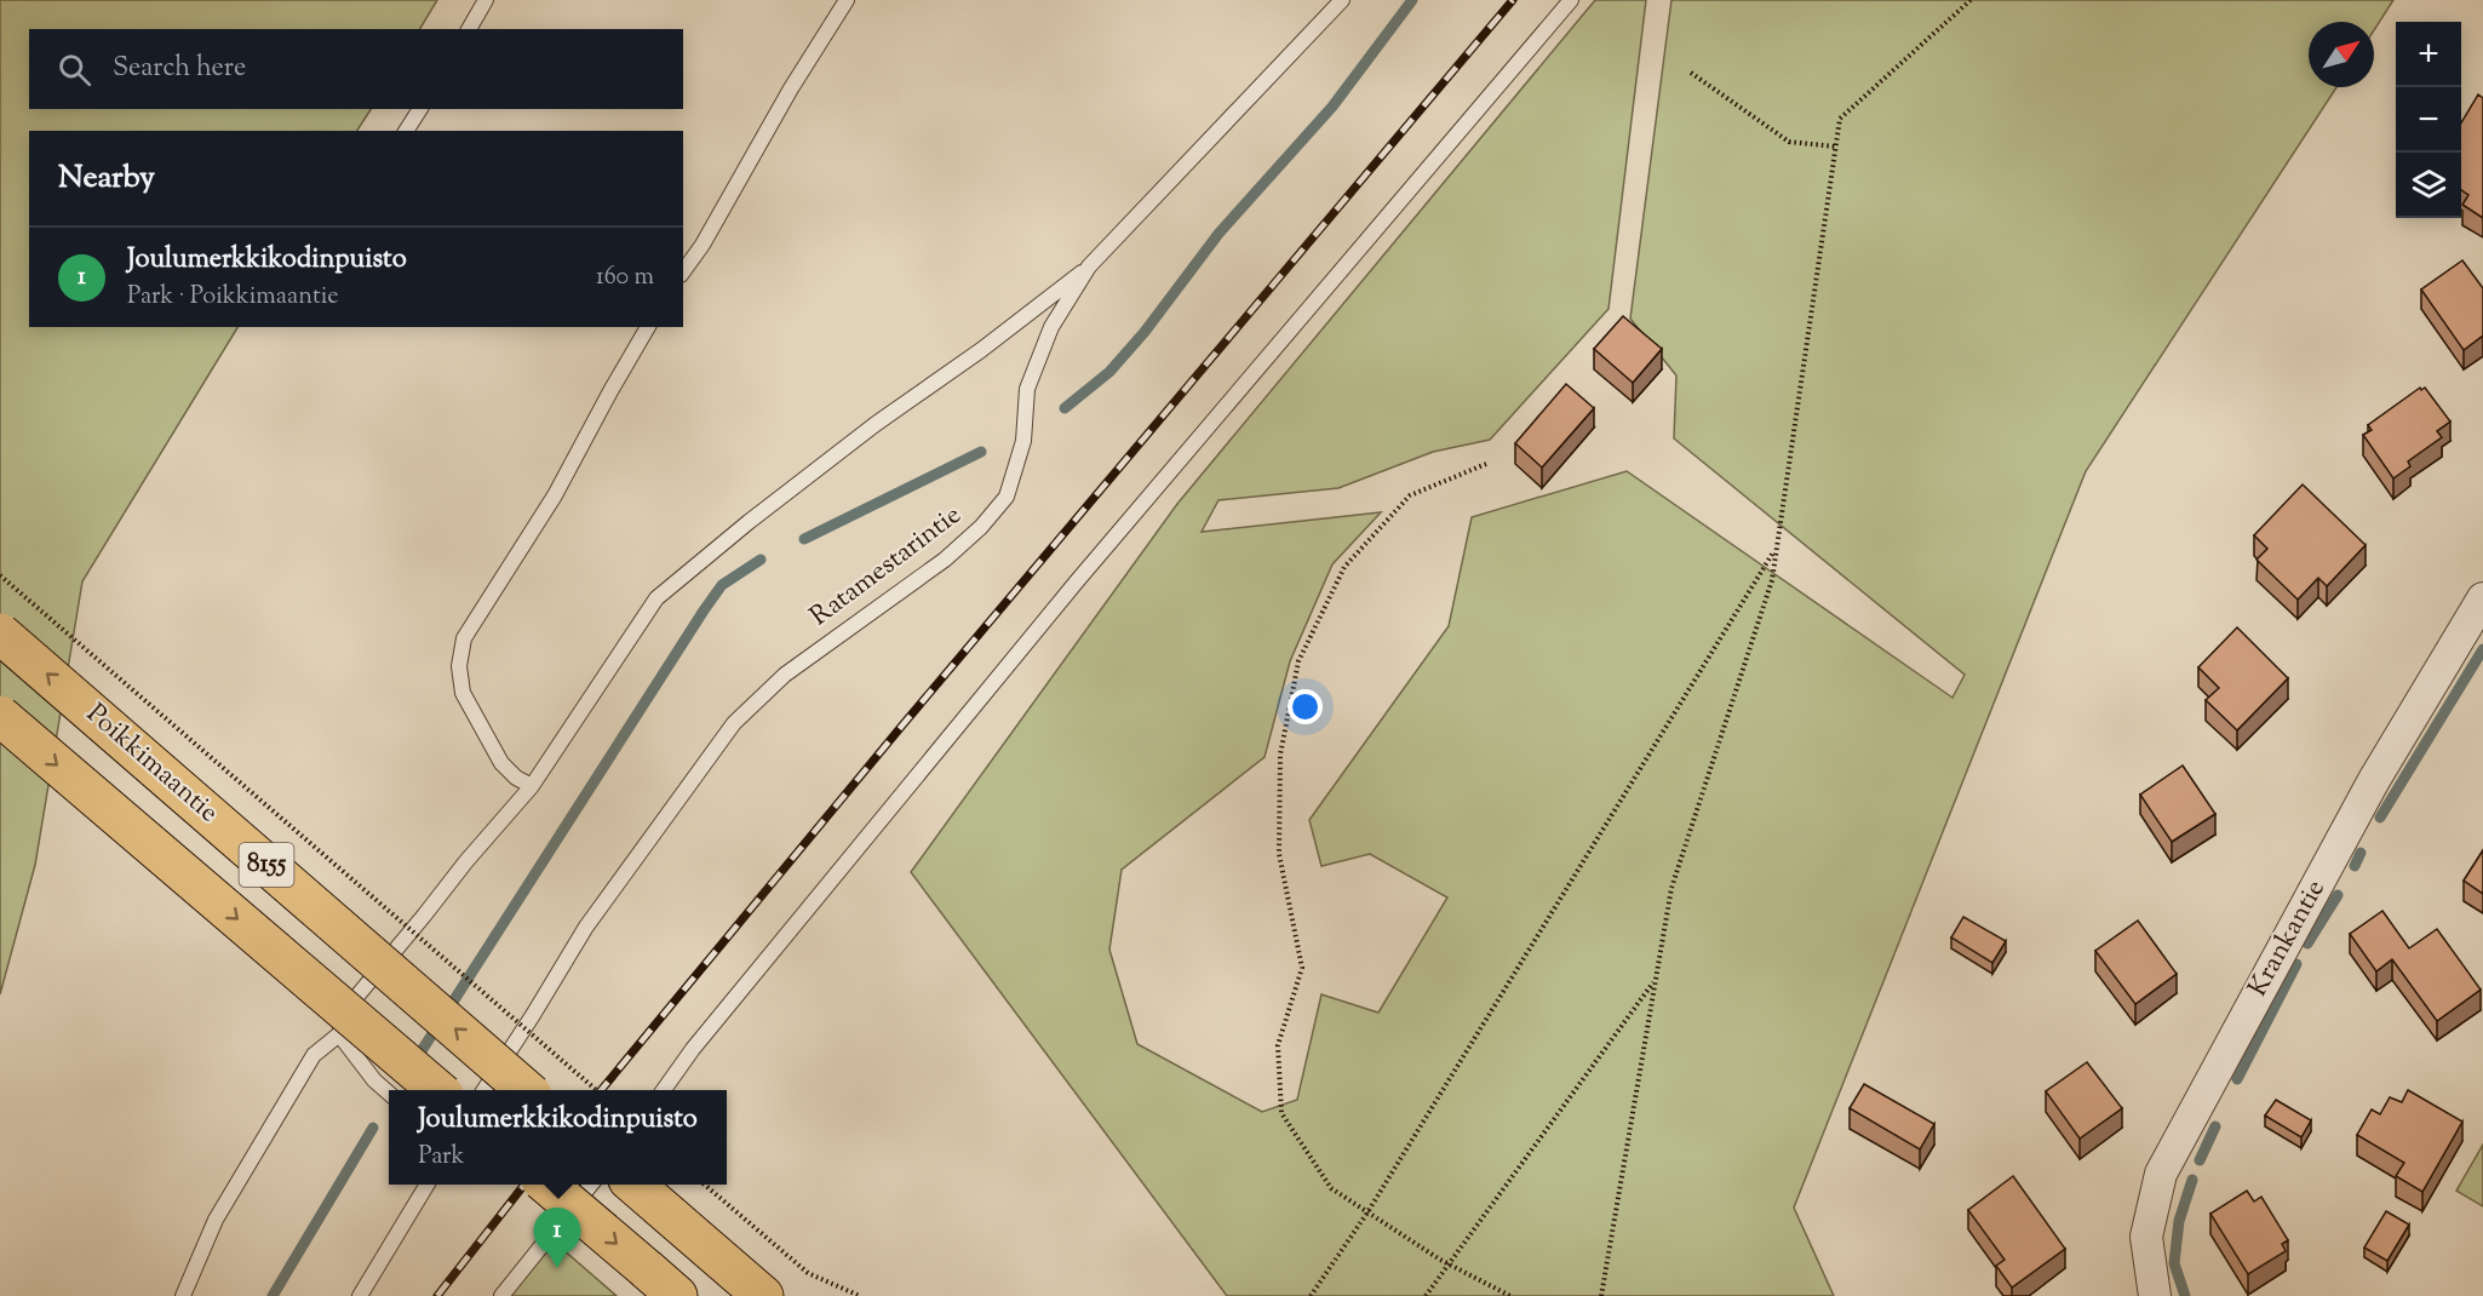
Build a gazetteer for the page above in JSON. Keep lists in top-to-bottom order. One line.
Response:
{"streets":{"main road":["Poikkimaantie","8155"],"street":["Krankantie"],"lane":["Ratamestarintie"]},"north":"top right","page":{"map_buttons":["+","−"],"search":"Search here","heading":"Nearby","list":[{"mark":"1","name":"Joulumerkkikodinpuisto","note":"Park · Poikkimaantie","value":"160 m"}],"popup":["Joulumerkkikodinpuisto","Park"],"pins":"1"}}
